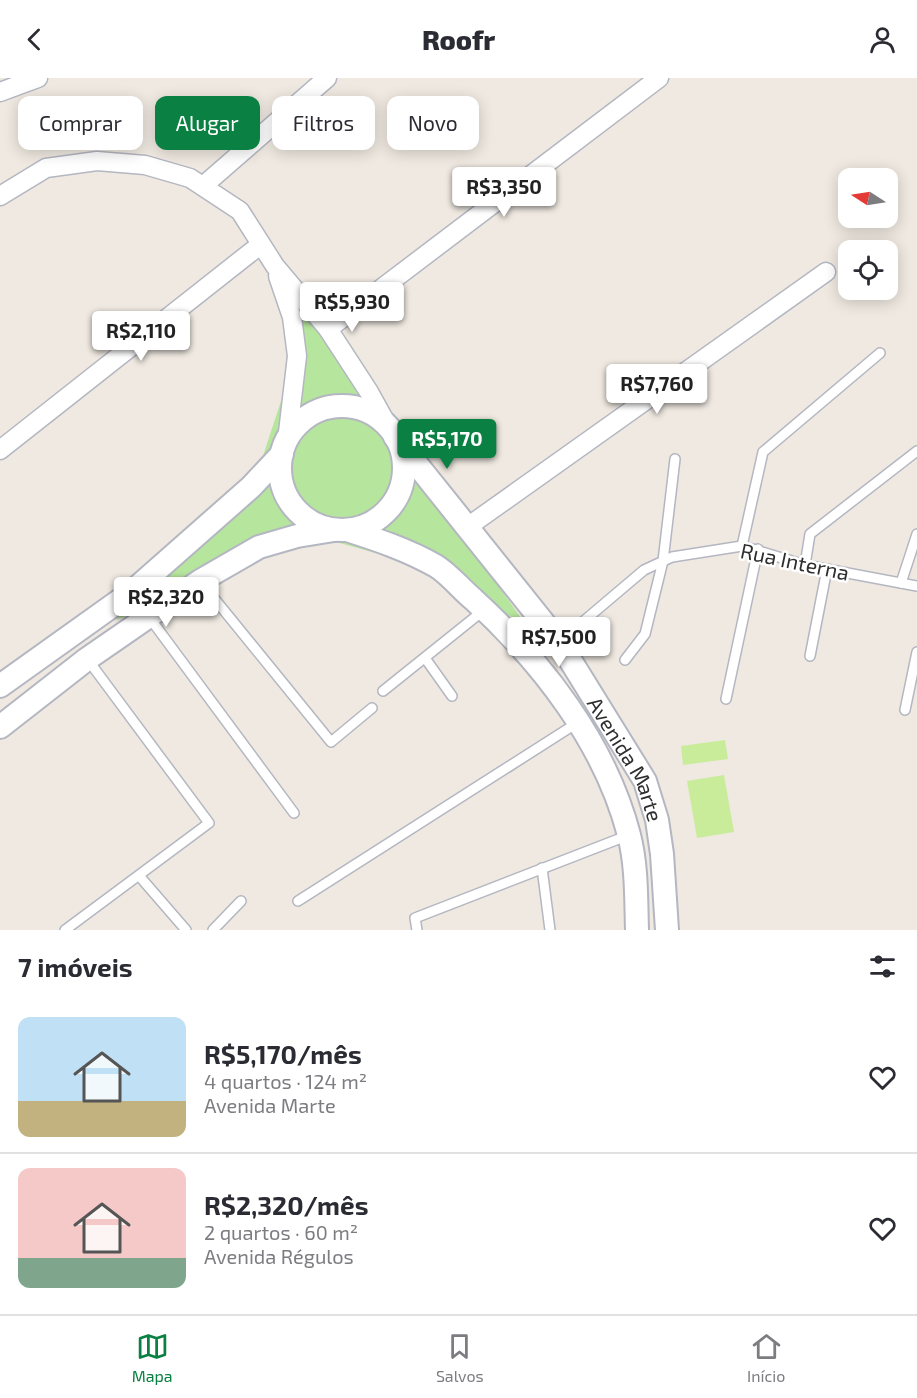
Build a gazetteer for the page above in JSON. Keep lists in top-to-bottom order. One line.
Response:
{"streets":{"street":["Avenida Marte"],"lane":["Rua Interna"]},"crossings":[["Rua Interna","Avenida Marte"]],"north":"left","page":{"header":"Roofr","chip":["Comprar","Alugar","Filtros","Novo"],"price":["R$3,350","R$5,930","R$2,110","R$7,760","R$5,170","R$2,320","R$7,500"],"heading":"7 imóveis","list":[{"name":"R$5,170/mês","note":"4 quartos · 124 m² · Avenida Marte"},{"name":"R$2,320/mês","note":"2 quartos · 60 m² · Avenida Régulos"}],"tabs":["Mapa","Salvos","Início"]}}
